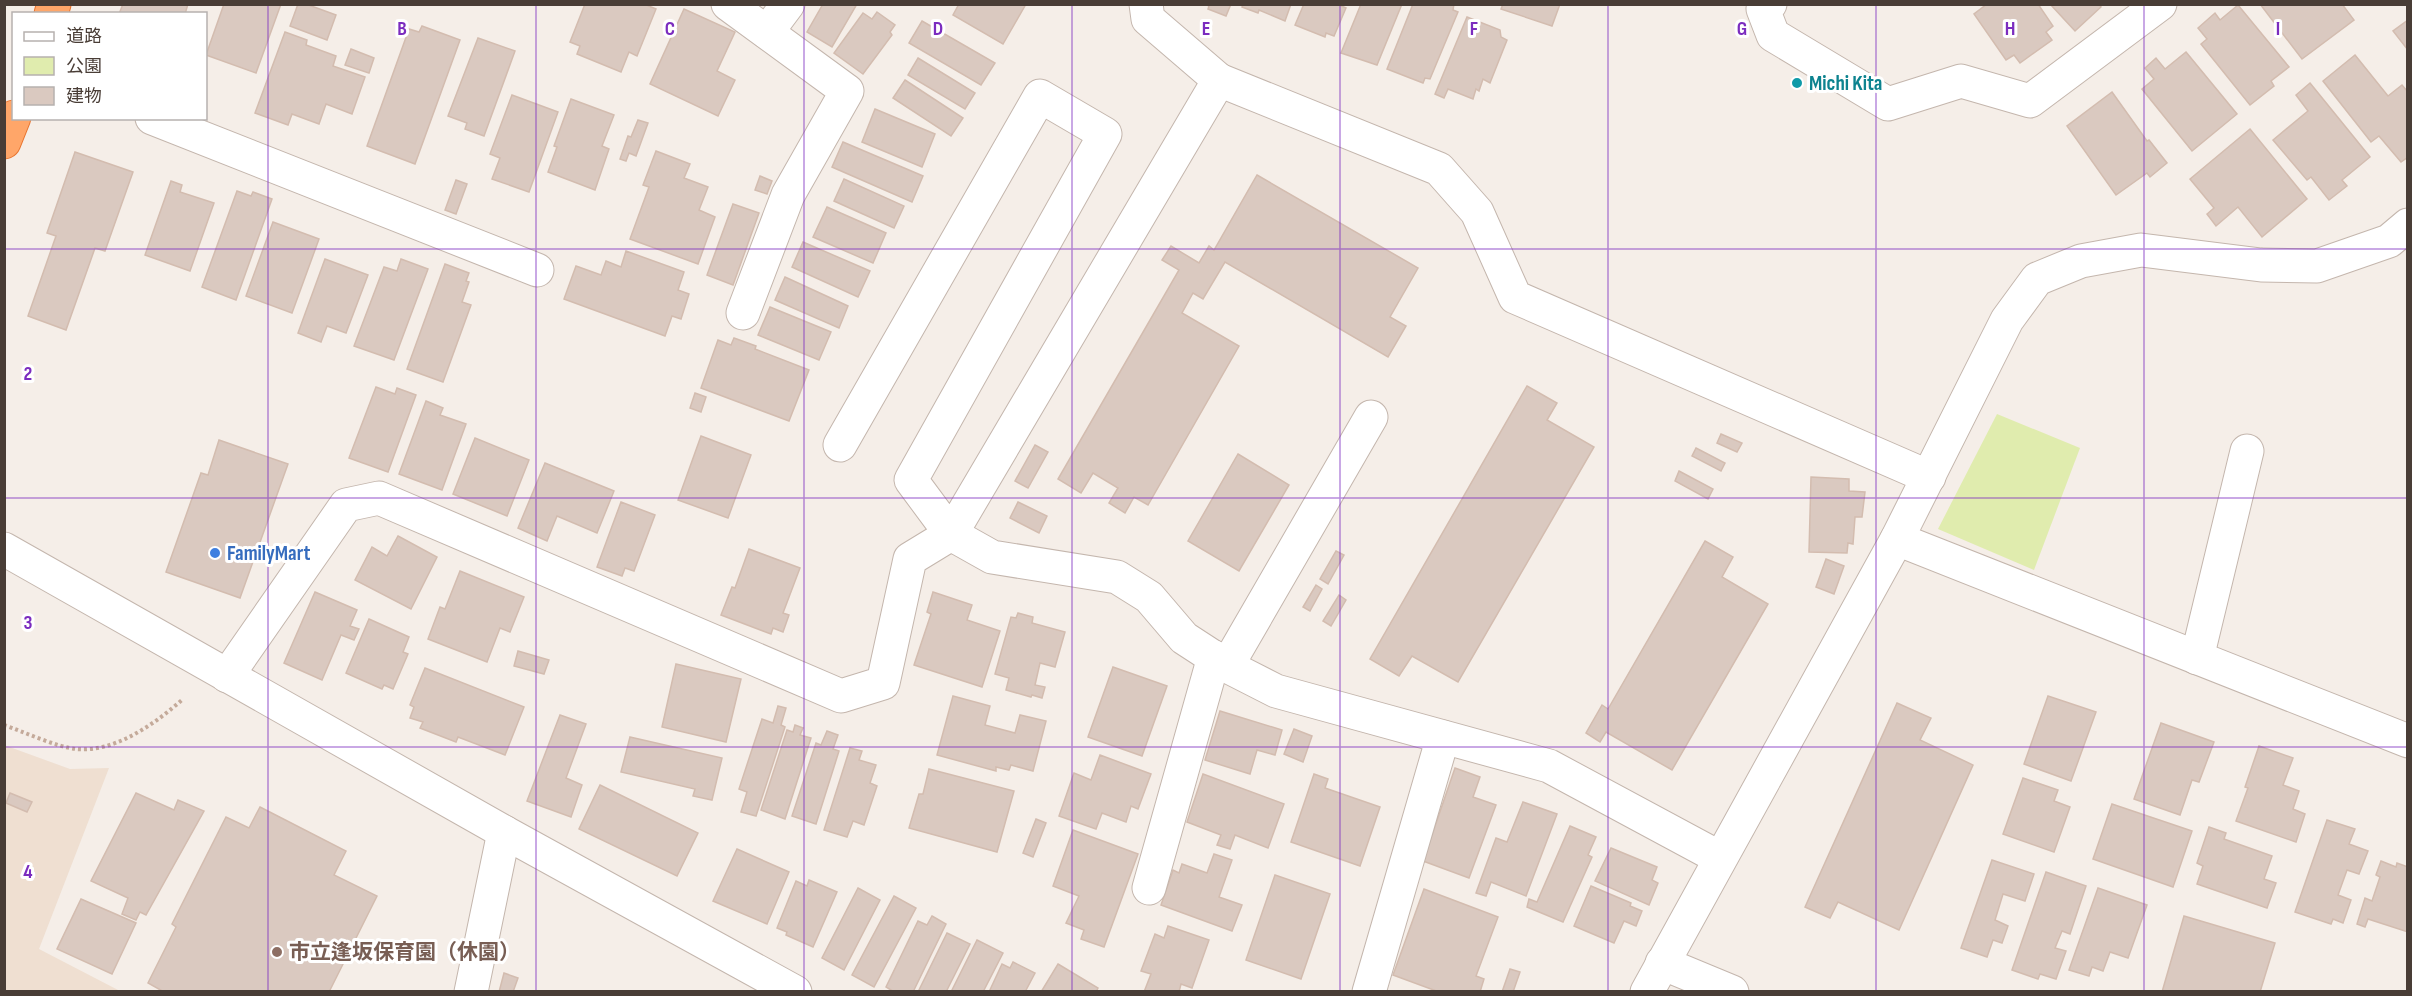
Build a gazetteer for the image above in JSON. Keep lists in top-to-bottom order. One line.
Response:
{"places":["Michi Kita","FamilyMart","市立逢坂保育園（休園）"],"legend":["道路","公園","建物"],"grid":{"columns":["B","C","D","E","F","G","H","I"],"rows":["2","3","4"]}}
